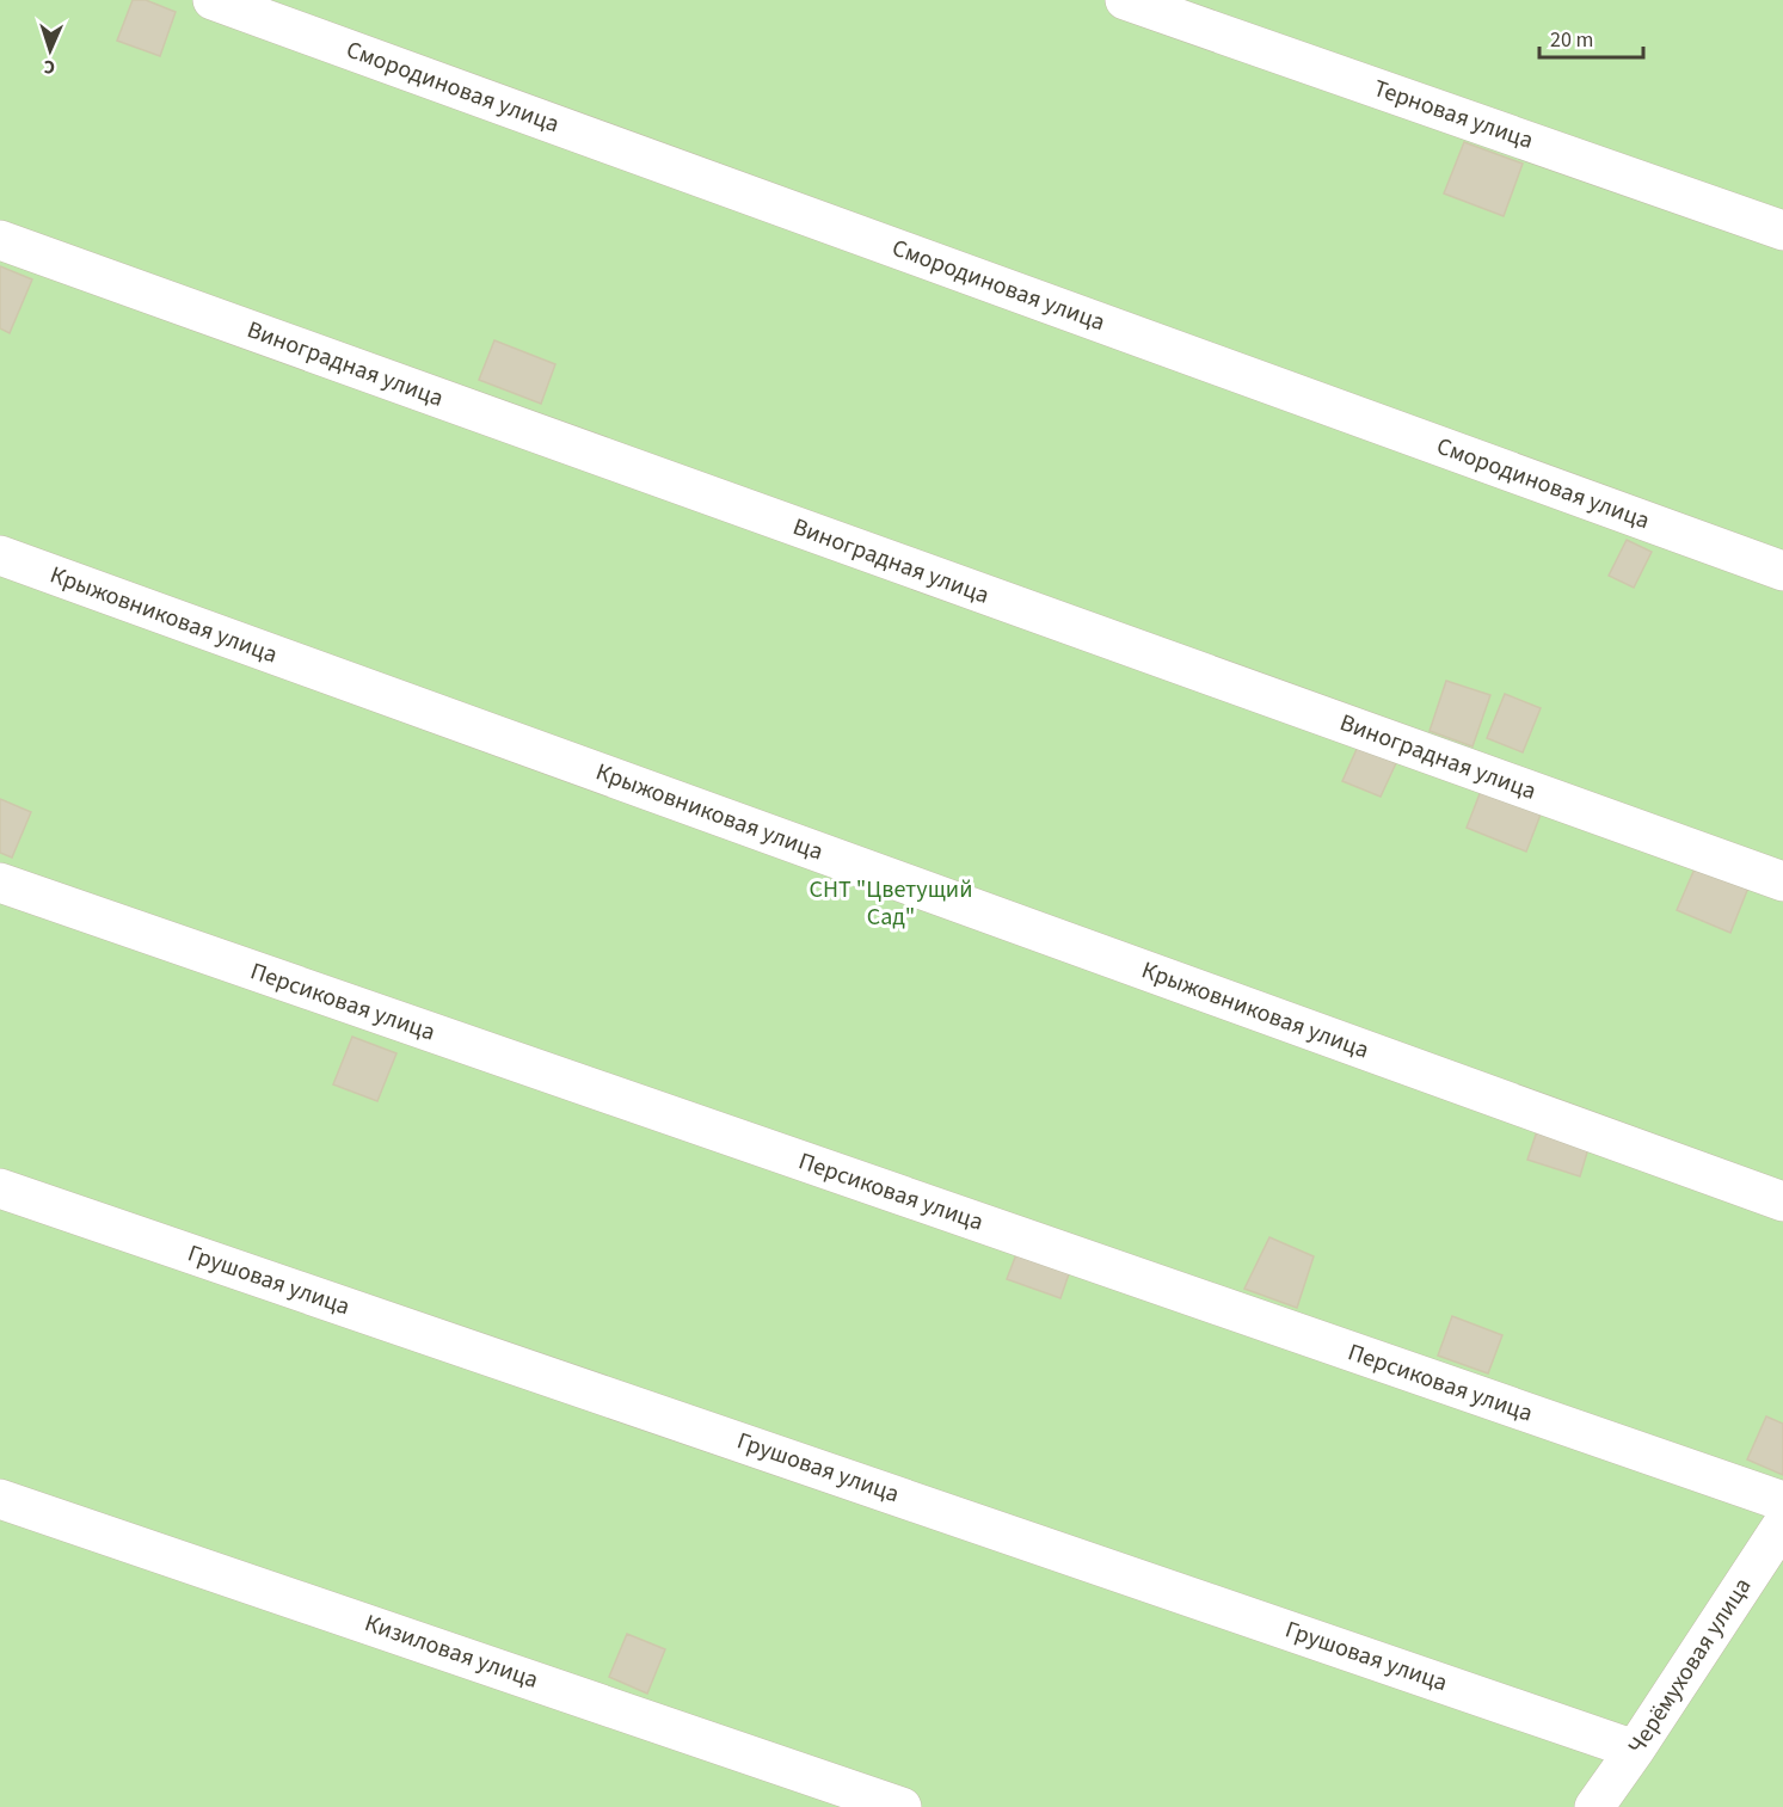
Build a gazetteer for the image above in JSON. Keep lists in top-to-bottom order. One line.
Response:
{"streets":{"street":["Смородиновая улица","Терновая улица","Виноградная улица","Крыжовниковая улица","Персиковая улица","Грушовая улица","Кизиловая улица","Черёмуховая улица"]},"crossings":[["Грушовая улица","Черёмуховая улица"]],"parks":["СНТ \"Цветущий Сад\""],"scale_bar":"20 m","north":"bottom"}
